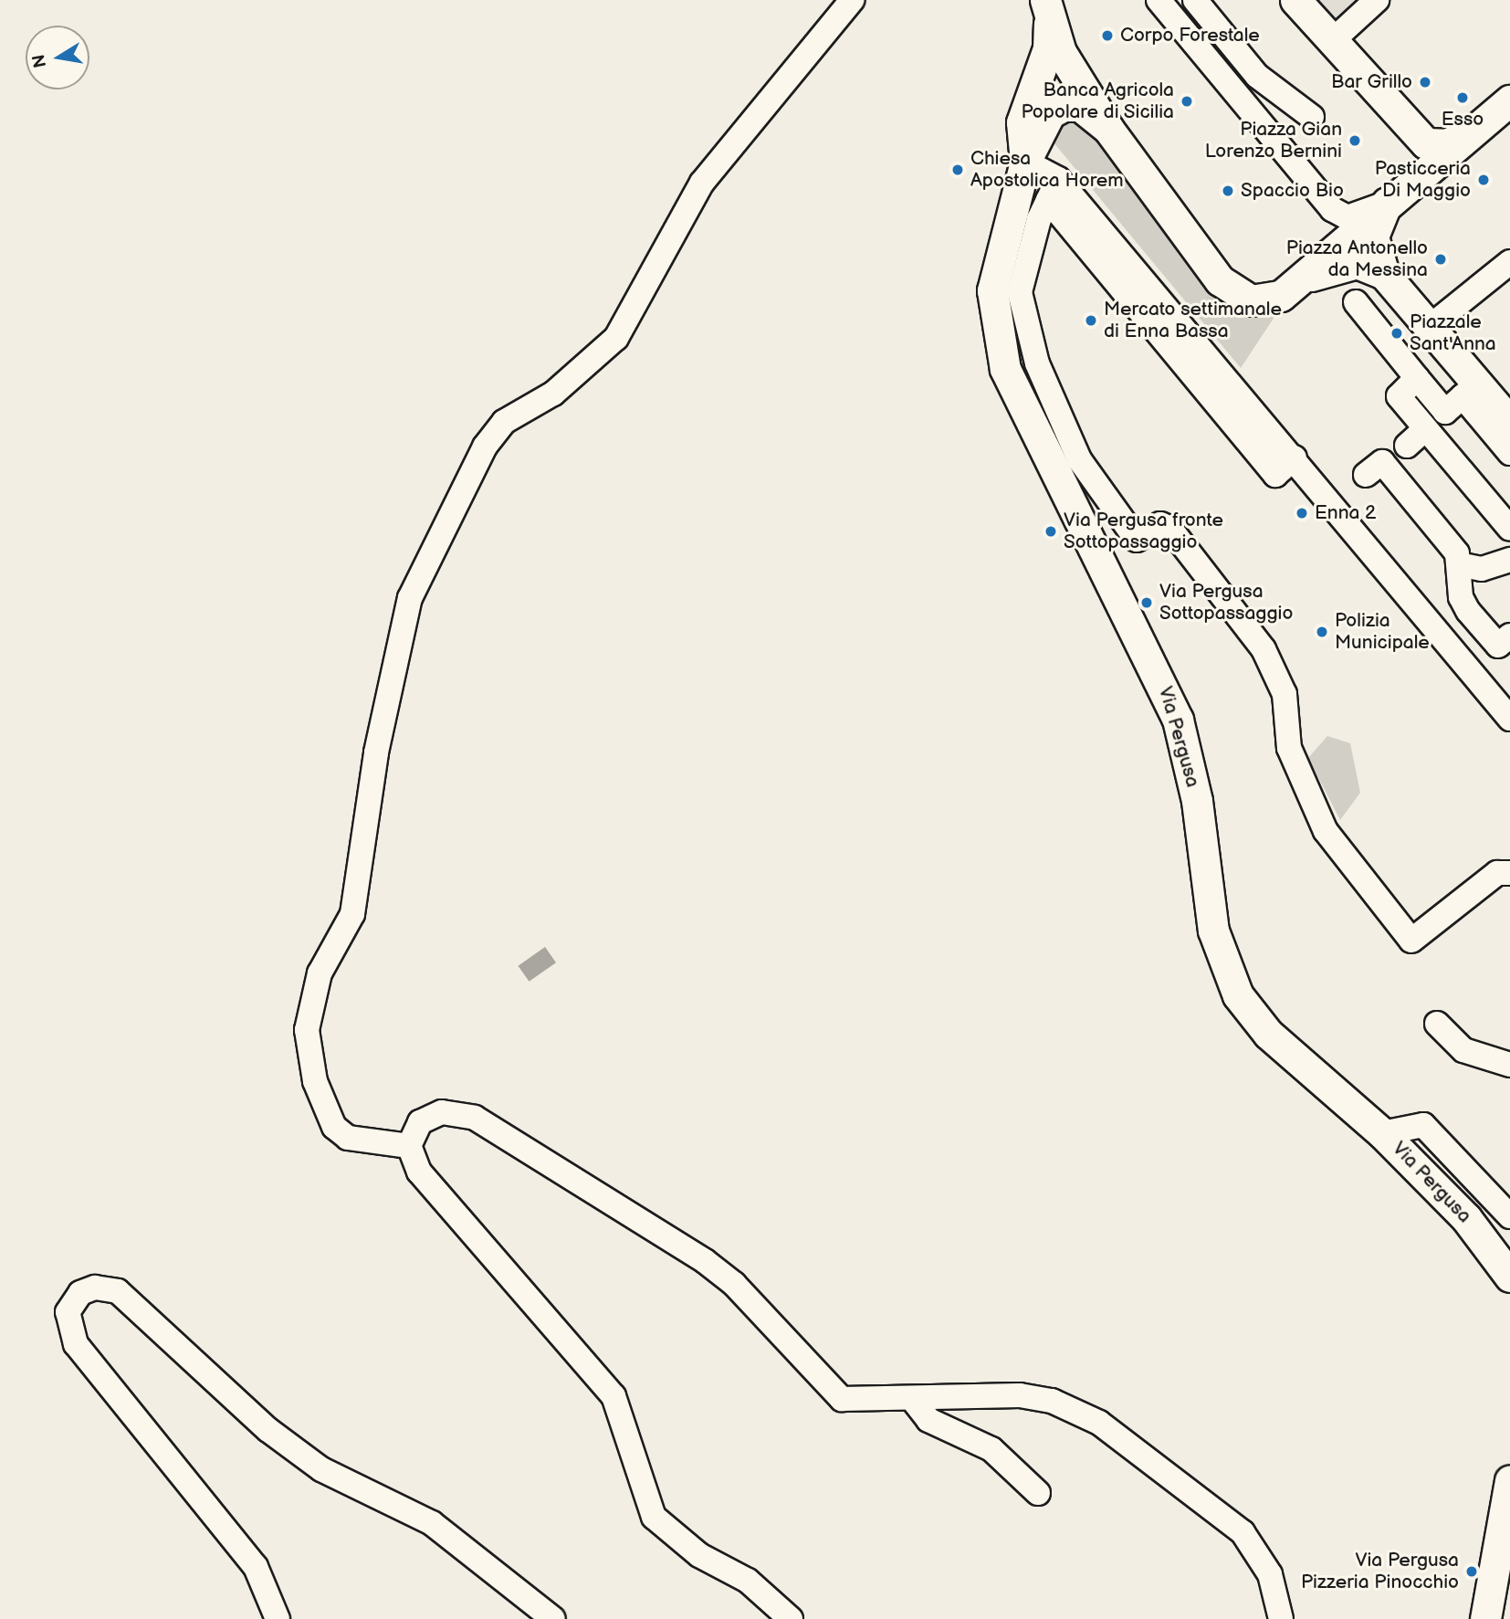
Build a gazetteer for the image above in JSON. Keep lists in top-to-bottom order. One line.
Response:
{"streets":{"main road":["Via Pergusa"]},"places":["Corpo Forestale","Bar Grillo","Esso","Banca Agricola Popolare di Sicilia","Piazza Gian Lorenzo Bernini","Chiesa Apostolica Horem","Pasticceria Di Maggio","Spaccio Bio","Piazza Antonello da Messina","Mercato settimanale di Enna Bassa","Piazzale Sant'Anna","Enna 2","Via Pergusa fronte Sottopassaggio","Via Pergusa Sottopassaggio","Polizia Municipale","Via Pergusa Pizzeria Pinocchio"],"north":"left"}
